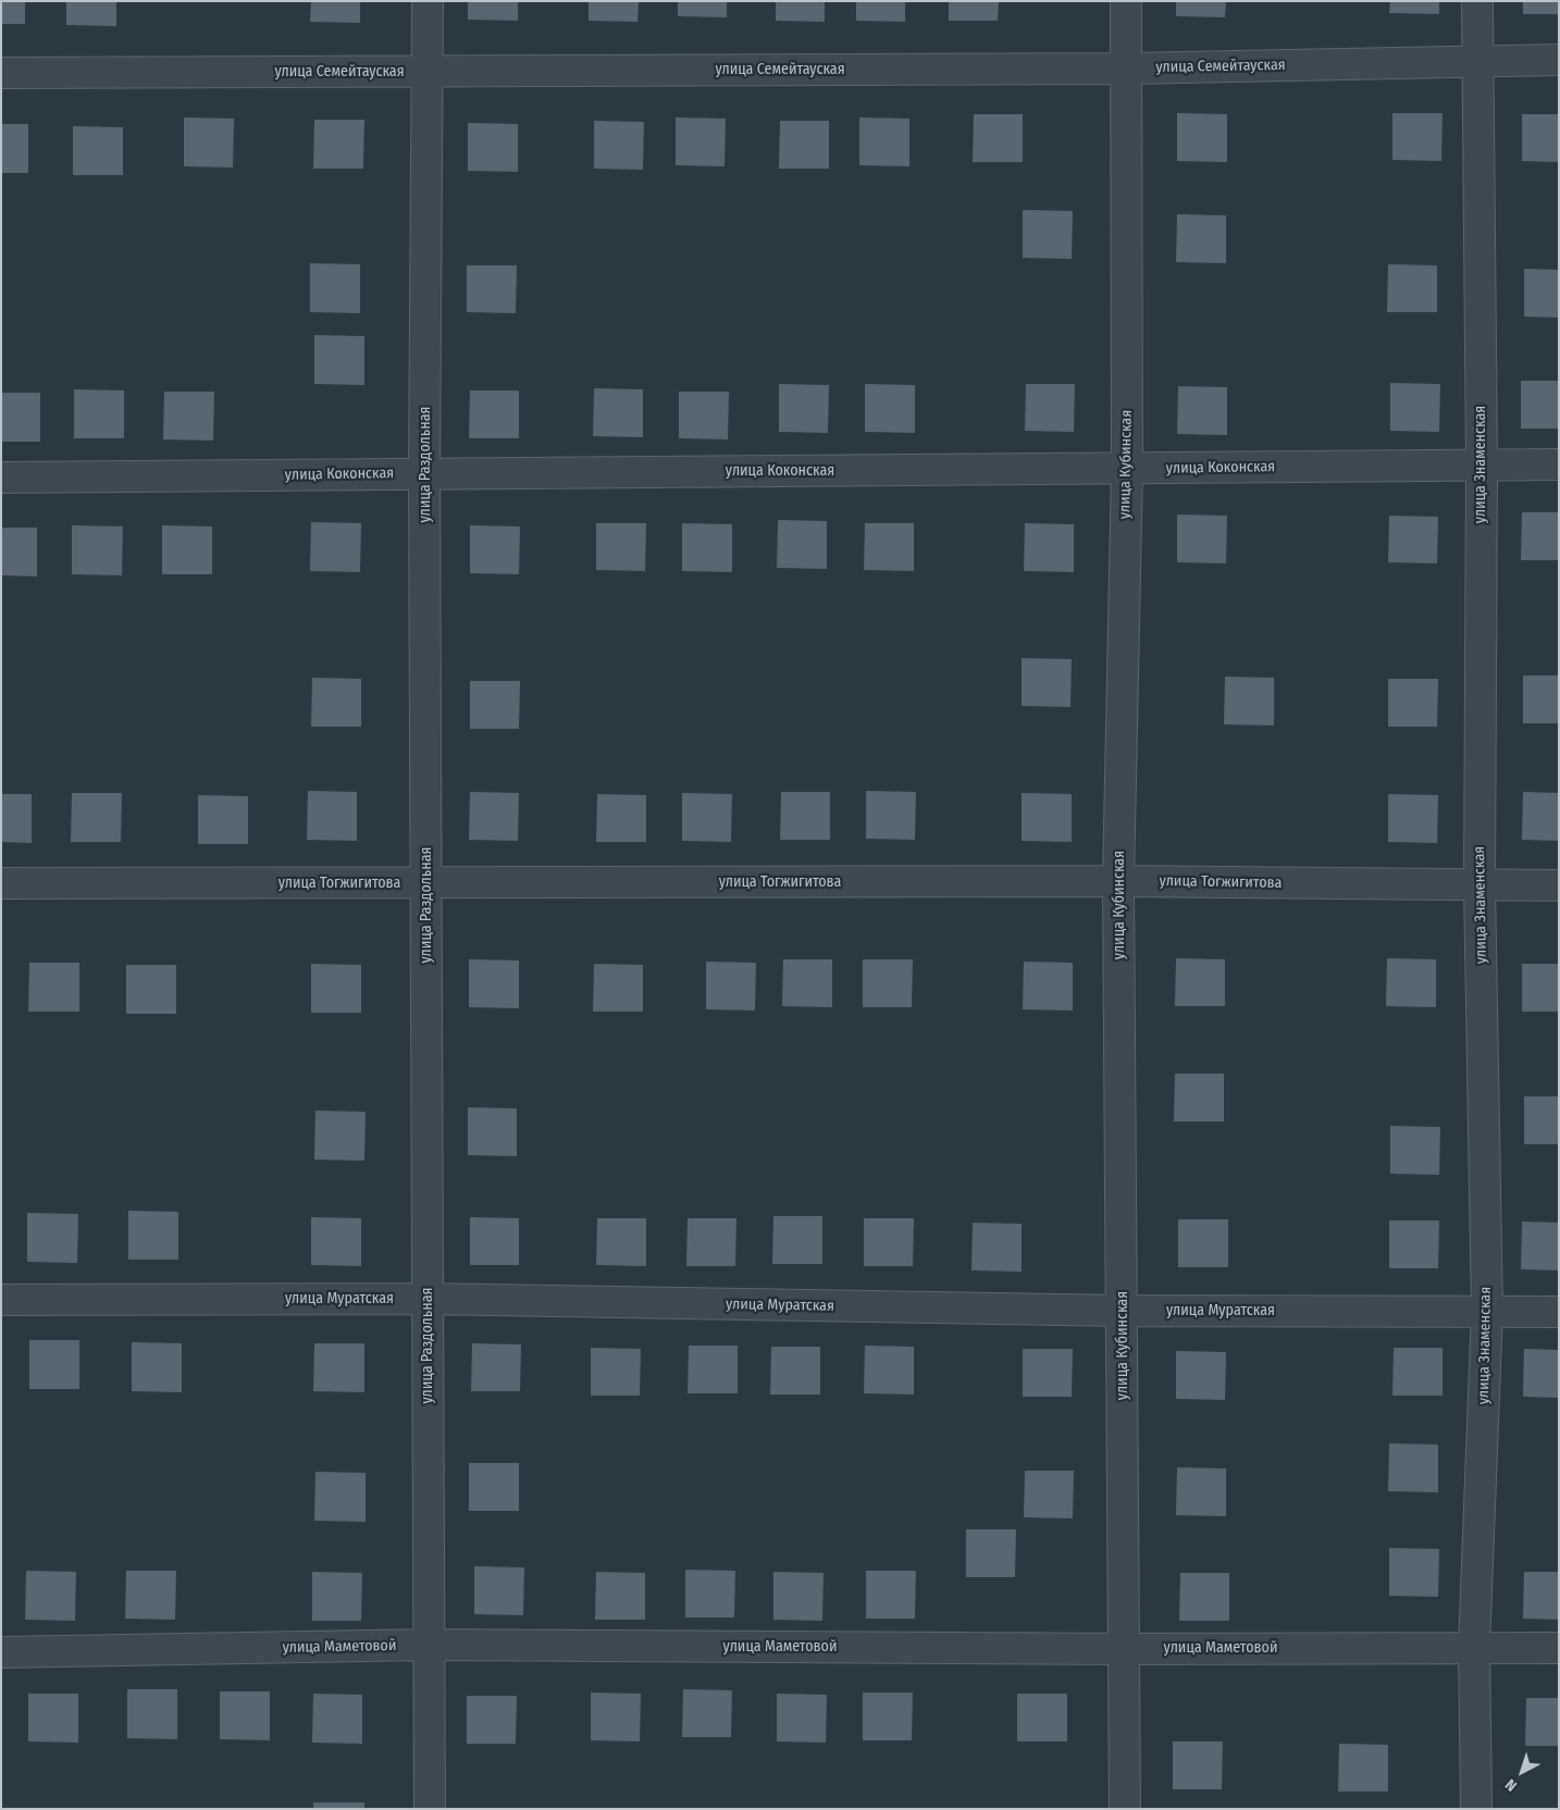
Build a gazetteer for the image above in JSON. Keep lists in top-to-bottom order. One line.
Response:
{"streets":{"street":["улица Семейтауская","улица Раздольная","улица Кубинская","улица Знаменская","улица Коконская","улица Тогжигитова","улица Муратская","улица Маметовой"]},"crossings":[["улица Семейтауская","улица Раздольная"],["улица Семейтауская","улица Кубинская"],["улица Семейтауская","улица Знаменская"],["улица Раздольная","улица Коконская"],["улица Раздольная","улица Тогжигитова"],["улица Раздольная","улица Муратская"],["улица Раздольная","улица Маметовой"],["улица Кубинская","улица Коконская"],["улица Кубинская","улица Тогжигитова"],["улица Кубинская","улица Муратская"],["улица Кубинская","улица Маметовой"],["улица Знаменская","улица Коконская"],["улица Знаменская","улица Тогжигитова"],["улица Знаменская","улица Муратская"],["улица Знаменская","улица Маметовой"]],"north":"bottom left"}
